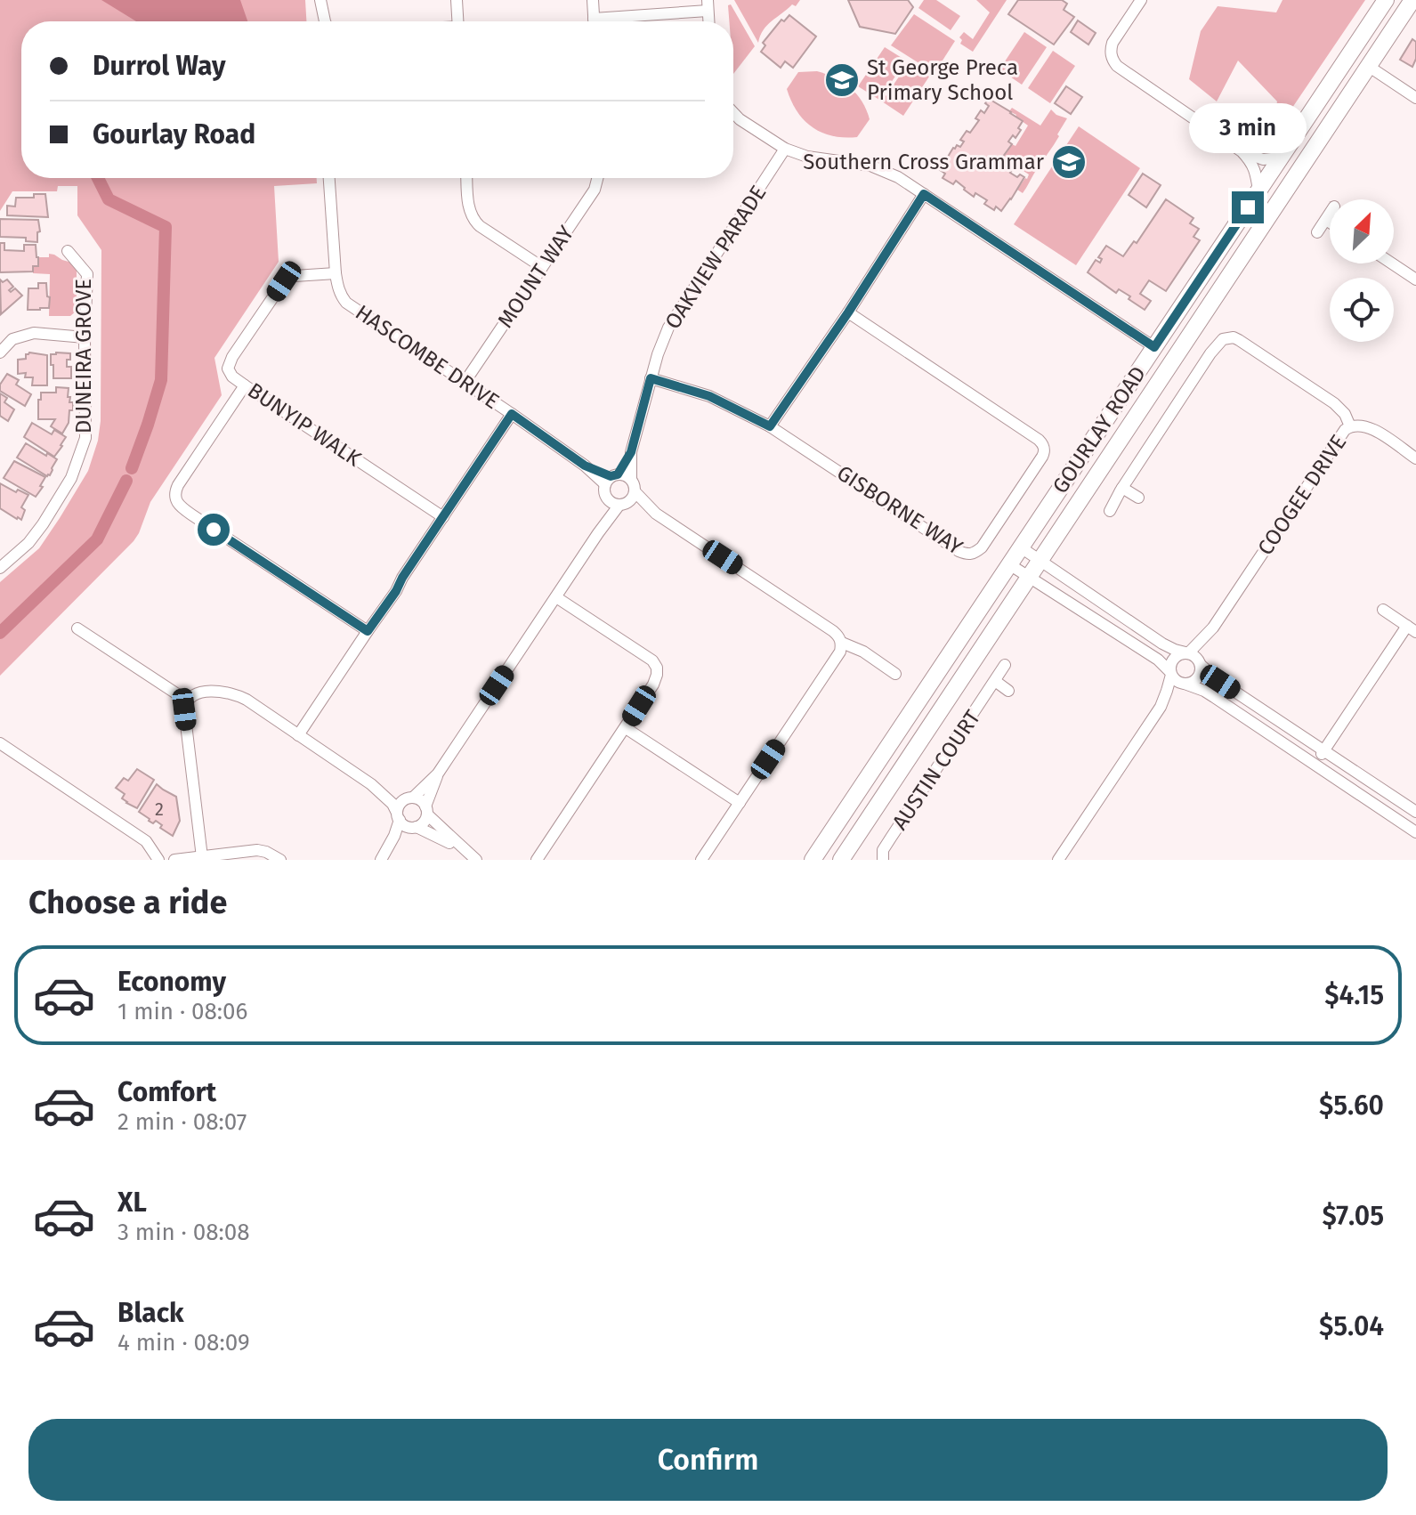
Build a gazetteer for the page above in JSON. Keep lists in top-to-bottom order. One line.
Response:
{"streets":{"main road":["GOURLAY ROAD"],"street":["OAKVIEW PARADE","MOUNT WAY","DUNEIRA GROVE","HASCOMBE DRIVE","BUNYIP WALK","COOGEE DRIVE","GISBORNE WAY","AUSTIN COURT"]},"crossings":[["OAKVIEW PARADE","HASCOMBE DRIVE"],["OAKVIEW PARADE","GISBORNE WAY"],["MOUNT WAY","HASCOMBE DRIVE"],["HASCOMBE DRIVE","BUNYIP WALK"]],"places":{"school or university":["St George Preca Primary School","Southern Cross Grammar"]},"house_numbers":["2"],"north":"top right","page":{"banner":["Durrol Way","Gourlay Road"],"bubble":"3 min","heading":"Choose a ride","list":[{"name":"Economy","note":"1 min · 08:06","value":"$4.15"},{"name":"Comfort","note":"2 min · 08:07","value":"$5.60"},{"name":"XL","note":"3 min · 08:08","value":"$7.05"},{"name":"Black","note":"4 min · 08:09","value":"$5.04"}],"buttons":"Confirm"}}
